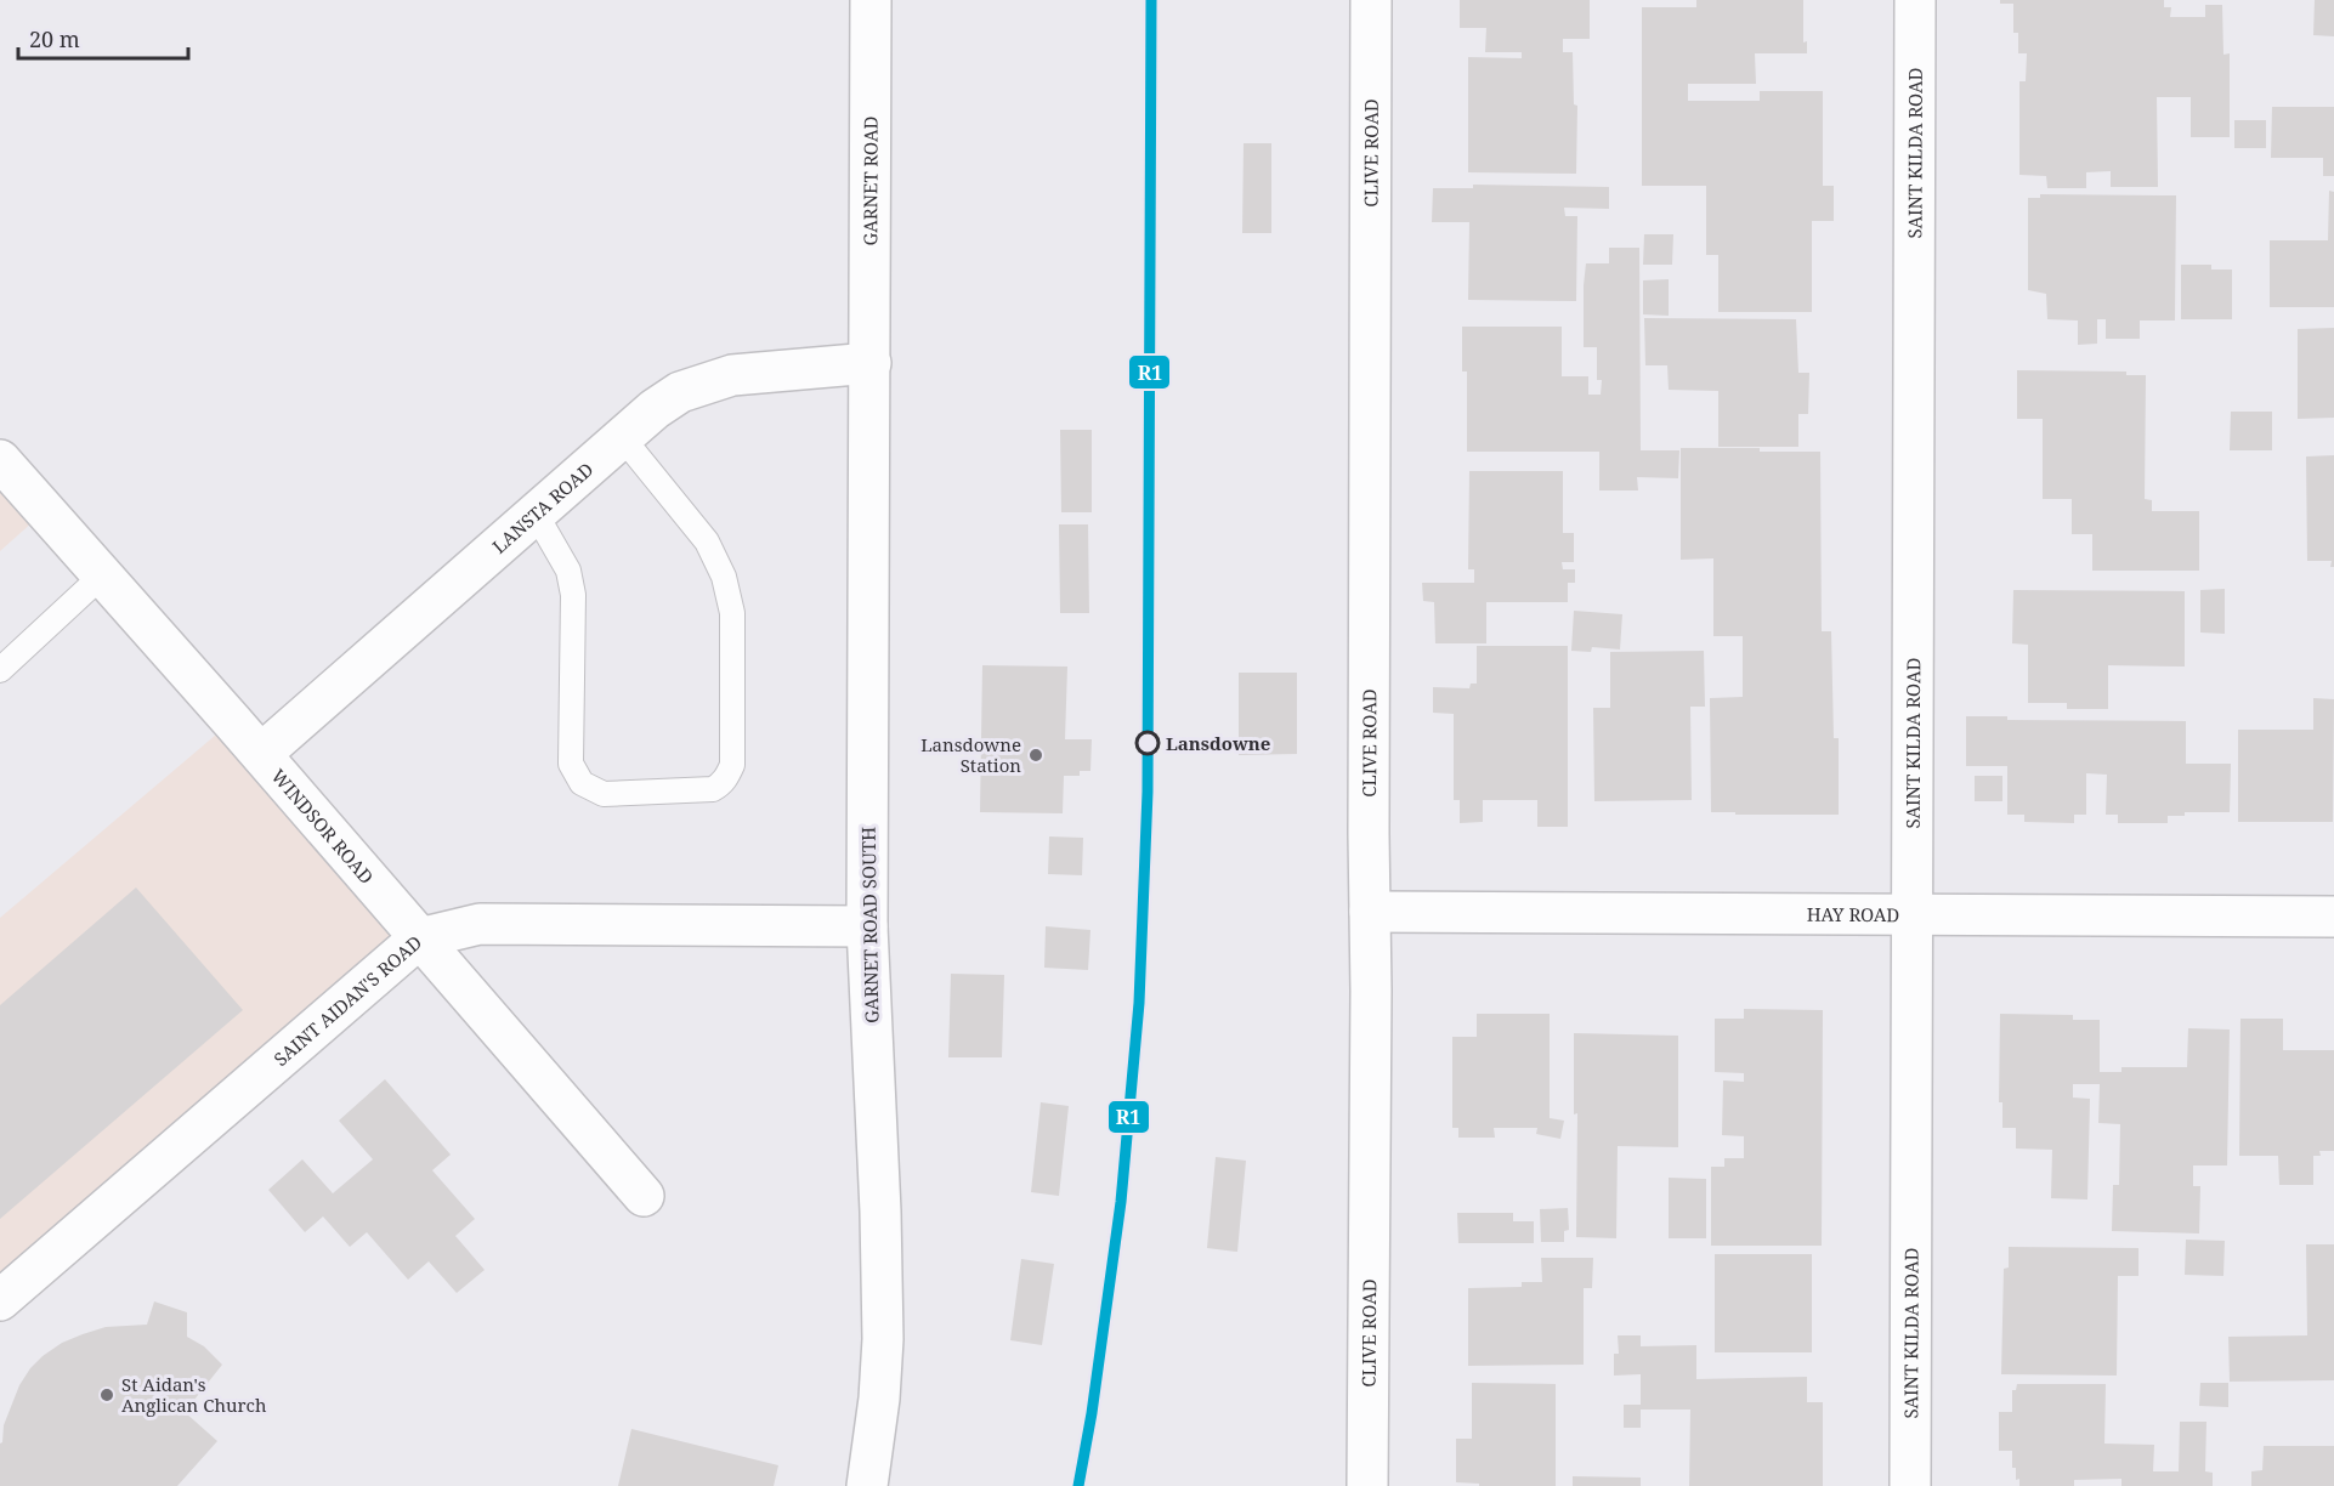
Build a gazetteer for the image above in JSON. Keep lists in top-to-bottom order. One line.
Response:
{"streets":{"street":["CLIVE ROAD","SAINT KILDA ROAD","GARNET ROAD","LANSTA ROAD","WINDSOR ROAD","HAY ROAD","GARNET ROAD SOUTH","SAINT AIDAN'S ROAD"]},"crossings":[["CLIVE ROAD","HAY ROAD"],["SAINT KILDA ROAD","HAY ROAD"],["GARNET ROAD","LANSTA ROAD"],["GARNET ROAD","GARNET ROAD SOUTH"],["LANSTA ROAD","WINDSOR ROAD"],["LANSTA ROAD","GARNET ROAD SOUTH"],["WINDSOR ROAD","SAINT AIDAN'S ROAD"],["GARNET ROAD SOUTH","SAINT AIDAN'S ROAD"]],"places":["Lansdowne","Lansdowne Station","St Aidan's Anglican Church"],"lines":["transit line R1"],"scale_bar":"20 m"}
